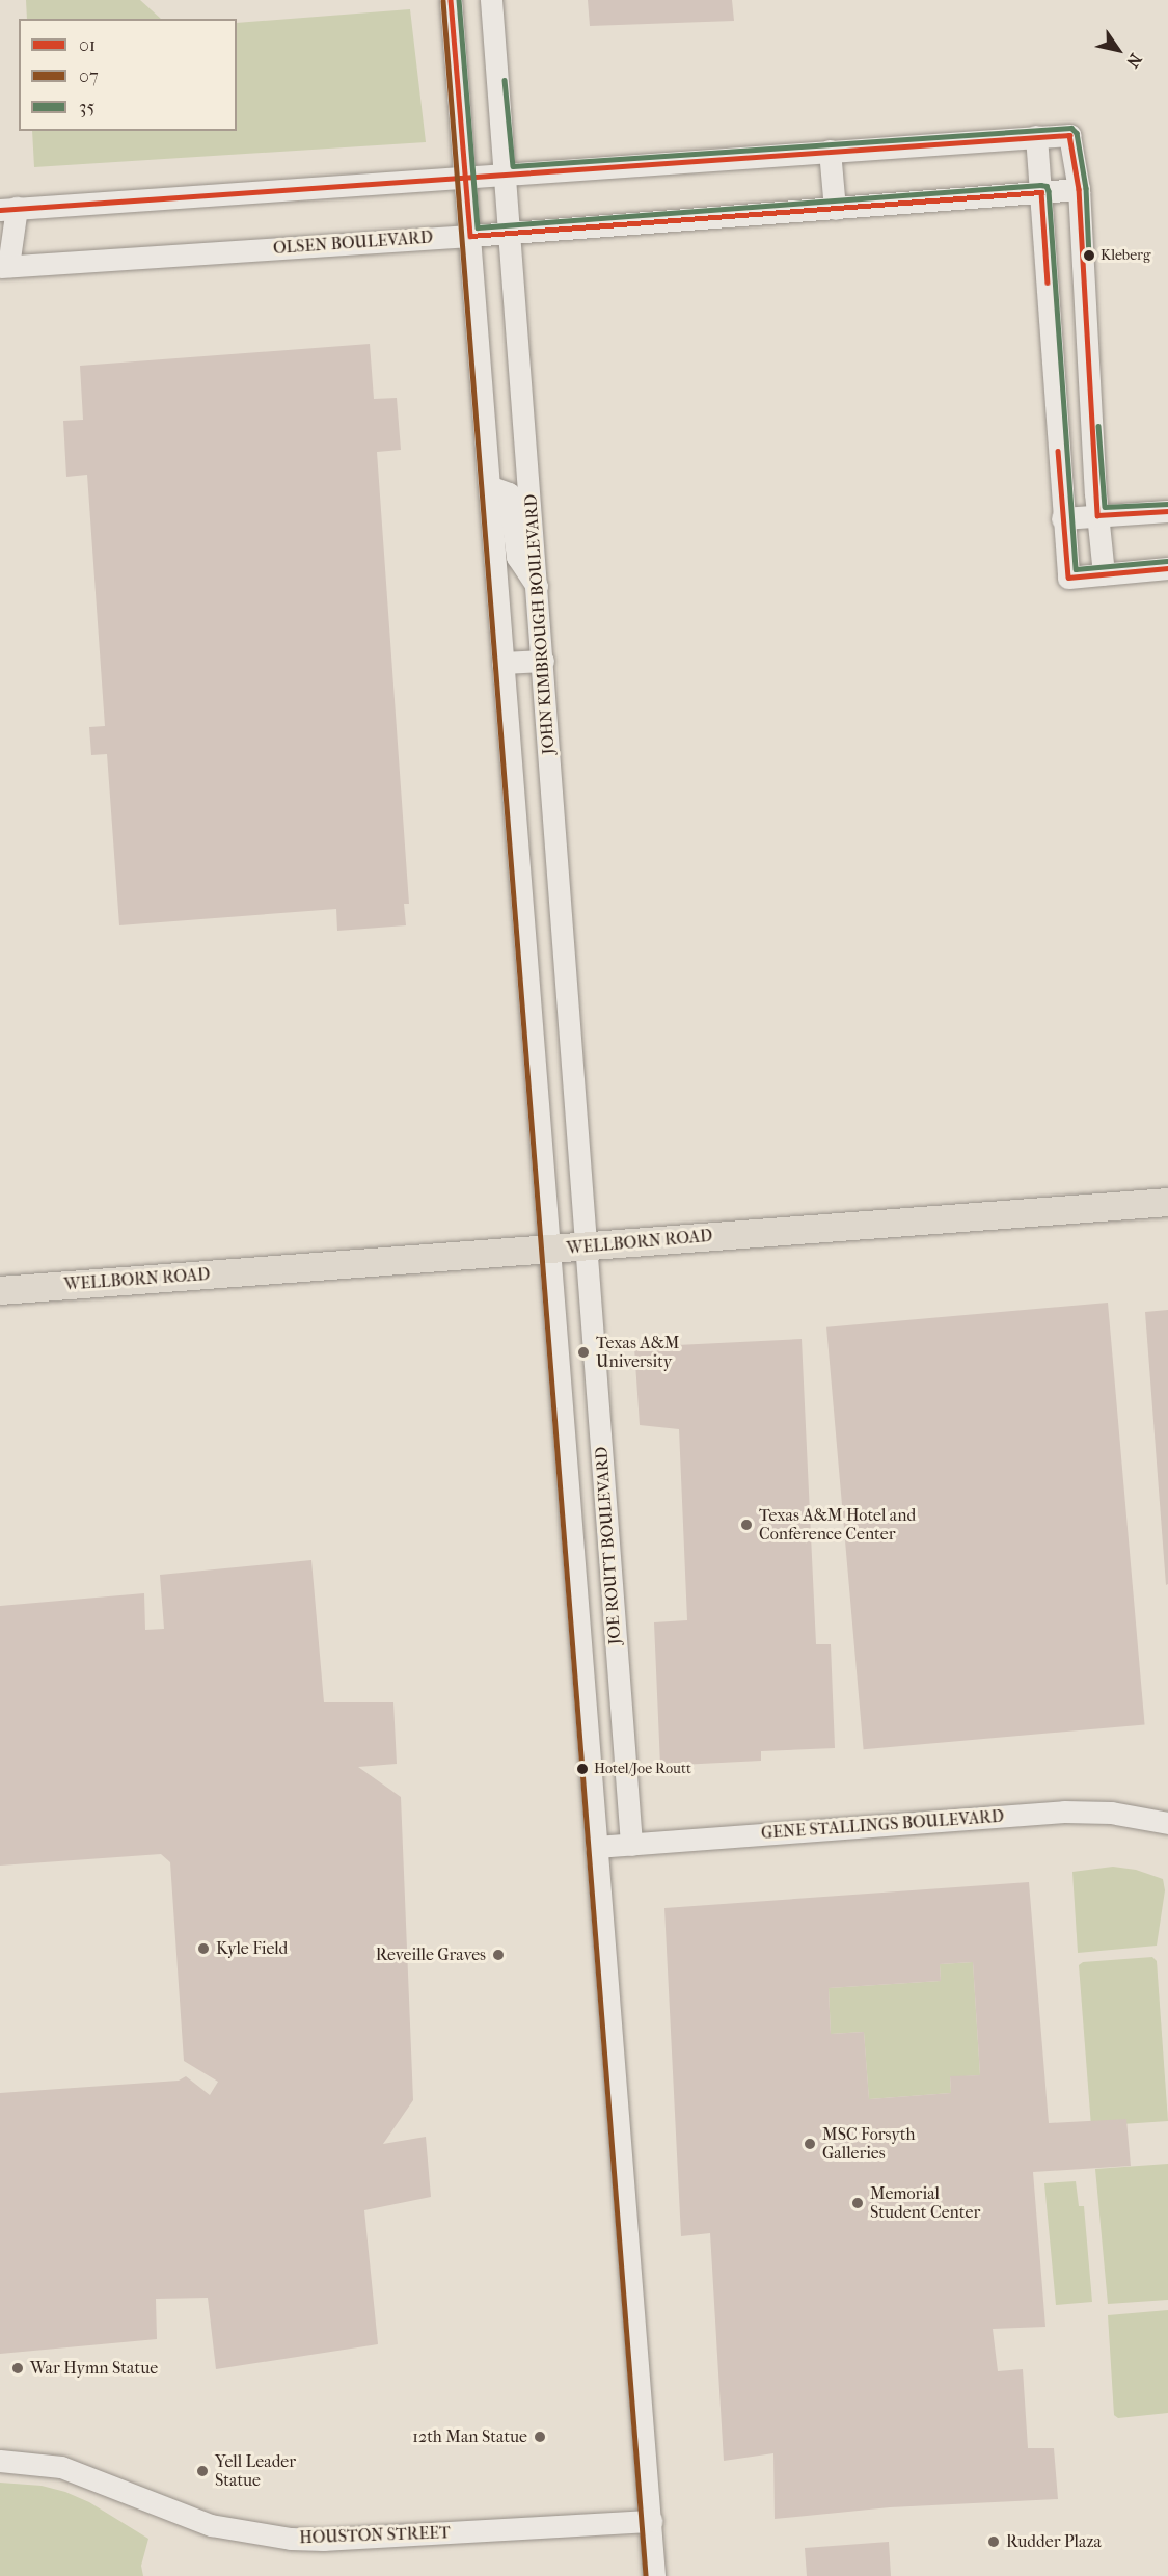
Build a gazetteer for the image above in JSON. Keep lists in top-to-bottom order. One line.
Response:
{"streets":{"main road":["WELLBORN ROAD"],"street":["OLSEN BOULEVARD","JOHN KIMBROUGH BOULEVARD","JOE ROUTT BOULEVARD","GENE STALLINGS BOULEVARD","HOUSTON STREET"]},"crossings":[["OLSEN BOULEVARD","JOHN KIMBROUGH BOULEVARD"],["JOHN KIMBROUGH BOULEVARD","WELLBORN ROAD"],["JOHN KIMBROUGH BOULEVARD","JOE ROUTT BOULEVARD"],["WELLBORN ROAD","JOE ROUTT BOULEVARD"],["JOE ROUTT BOULEVARD","GENE STALLINGS BOULEVARD"],["JOE ROUTT BOULEVARD","HOUSTON STREET"]],"places":["Kleberg","Texas A&M University","Texas A&M Hotel and Conference Center","Hotel/Joe Routt","Kyle Field","Reveille Graves","MSC Forsyth Galleries","Memorial Student Center","War Hymn Statue","12th Man Statue","Yell Leader Statue","Rudder Plaza"],"lines":["transit line 01","transit line 35","transit line 07"],"legend":["01","07","35"],"north":"bottom right"}
